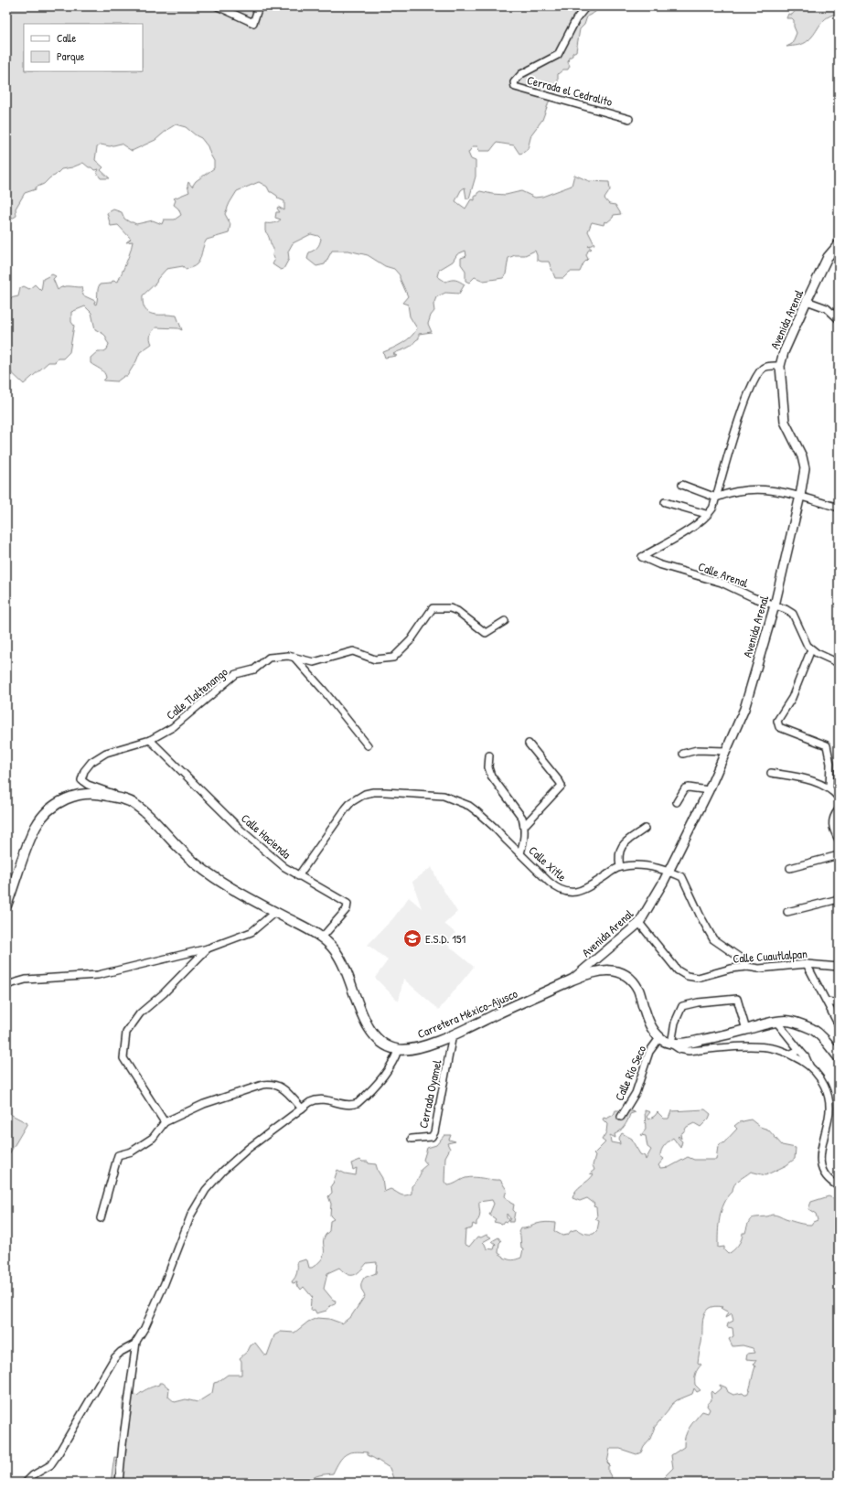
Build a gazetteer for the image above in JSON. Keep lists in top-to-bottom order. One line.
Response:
{"streets":{"main road":["Carretera México-Ajusco"],"street":["Cerrada el Cedralito","Avenida Arenal","Calle Arenal","Calle Tlaltenango","Calle Hacienda","Calle Xitle","Calle Cuautlalpan","Calle Río Seco","Cerrada Oyamel"]},"crossings":[["Avenida Arenal","Calle Arenal"],["Avenida Arenal","Calle Xitle"],["Avenida Arenal","Calle Cuautlalpan"],["Avenida Arenal","Carretera México-Ajusco"],["Calle Tlaltenango","Calle Hacienda"],["Calle Tlaltenango","Carretera México-Ajusco"],["Calle Hacienda","Calle Xitle"],["Calle Hacienda","Carretera México-Ajusco"],["Calle Xitle","Calle Cuautlalpan"],["Carretera México-Ajusco","Calle Río Seco"],["Carretera México-Ajusco","Cerrada Oyamel"]],"places":{"school or university":["E.S.D. 151"]},"legend":["Calle","Parque"]}
